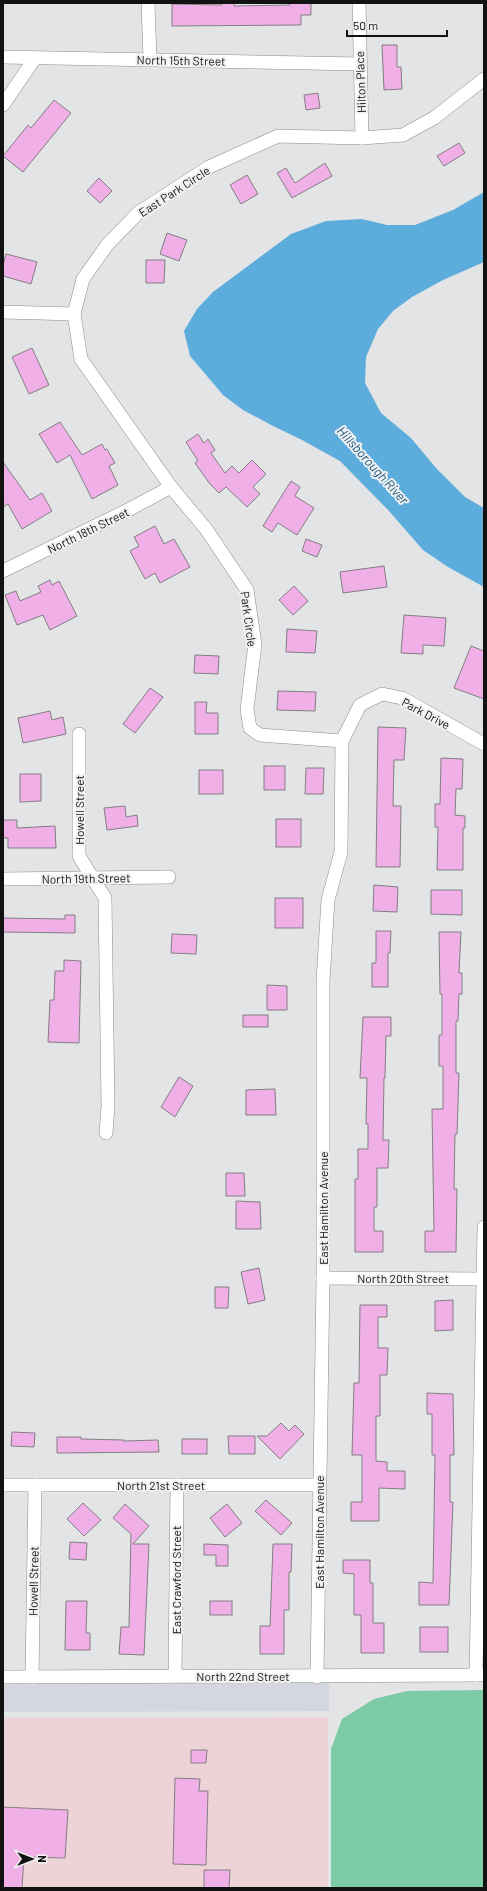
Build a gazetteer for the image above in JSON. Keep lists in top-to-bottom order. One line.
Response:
{"streets":{"street":["North 15th Street","Hilton Place","East Park Circle","North 18th Street","Park Circle","Park Drive","Howell Street","North 19th Street","East Hamilton Avenue","North 20th Street","North 21st Street","East Crawford Street","North 22nd Street"]},"crossings":[["North 15th Street","Hilton Place"],["Hilton Place","East Park Circle"],["East Park Circle","North 18th Street"],["East Park Circle","Park Circle"],["North 18th Street","Park Circle"],["Park Circle","Park Drive"],["Park Circle","East Hamilton Avenue"],["Park Drive","East Hamilton Avenue"],["Howell Street","North 19th Street"],["Howell Street","North 21st Street"],["Howell Street","North 22nd Street"],["East Hamilton Avenue","North 20th Street"],["East Hamilton Avenue","North 21st Street"],["East Hamilton Avenue","North 22nd Street"],["North 21st Street","East Crawford Street"],["East Crawford Street","North 22nd Street"]],"water":["Hillsborough River"],"scale_bar":"50 m","north":"right"}
